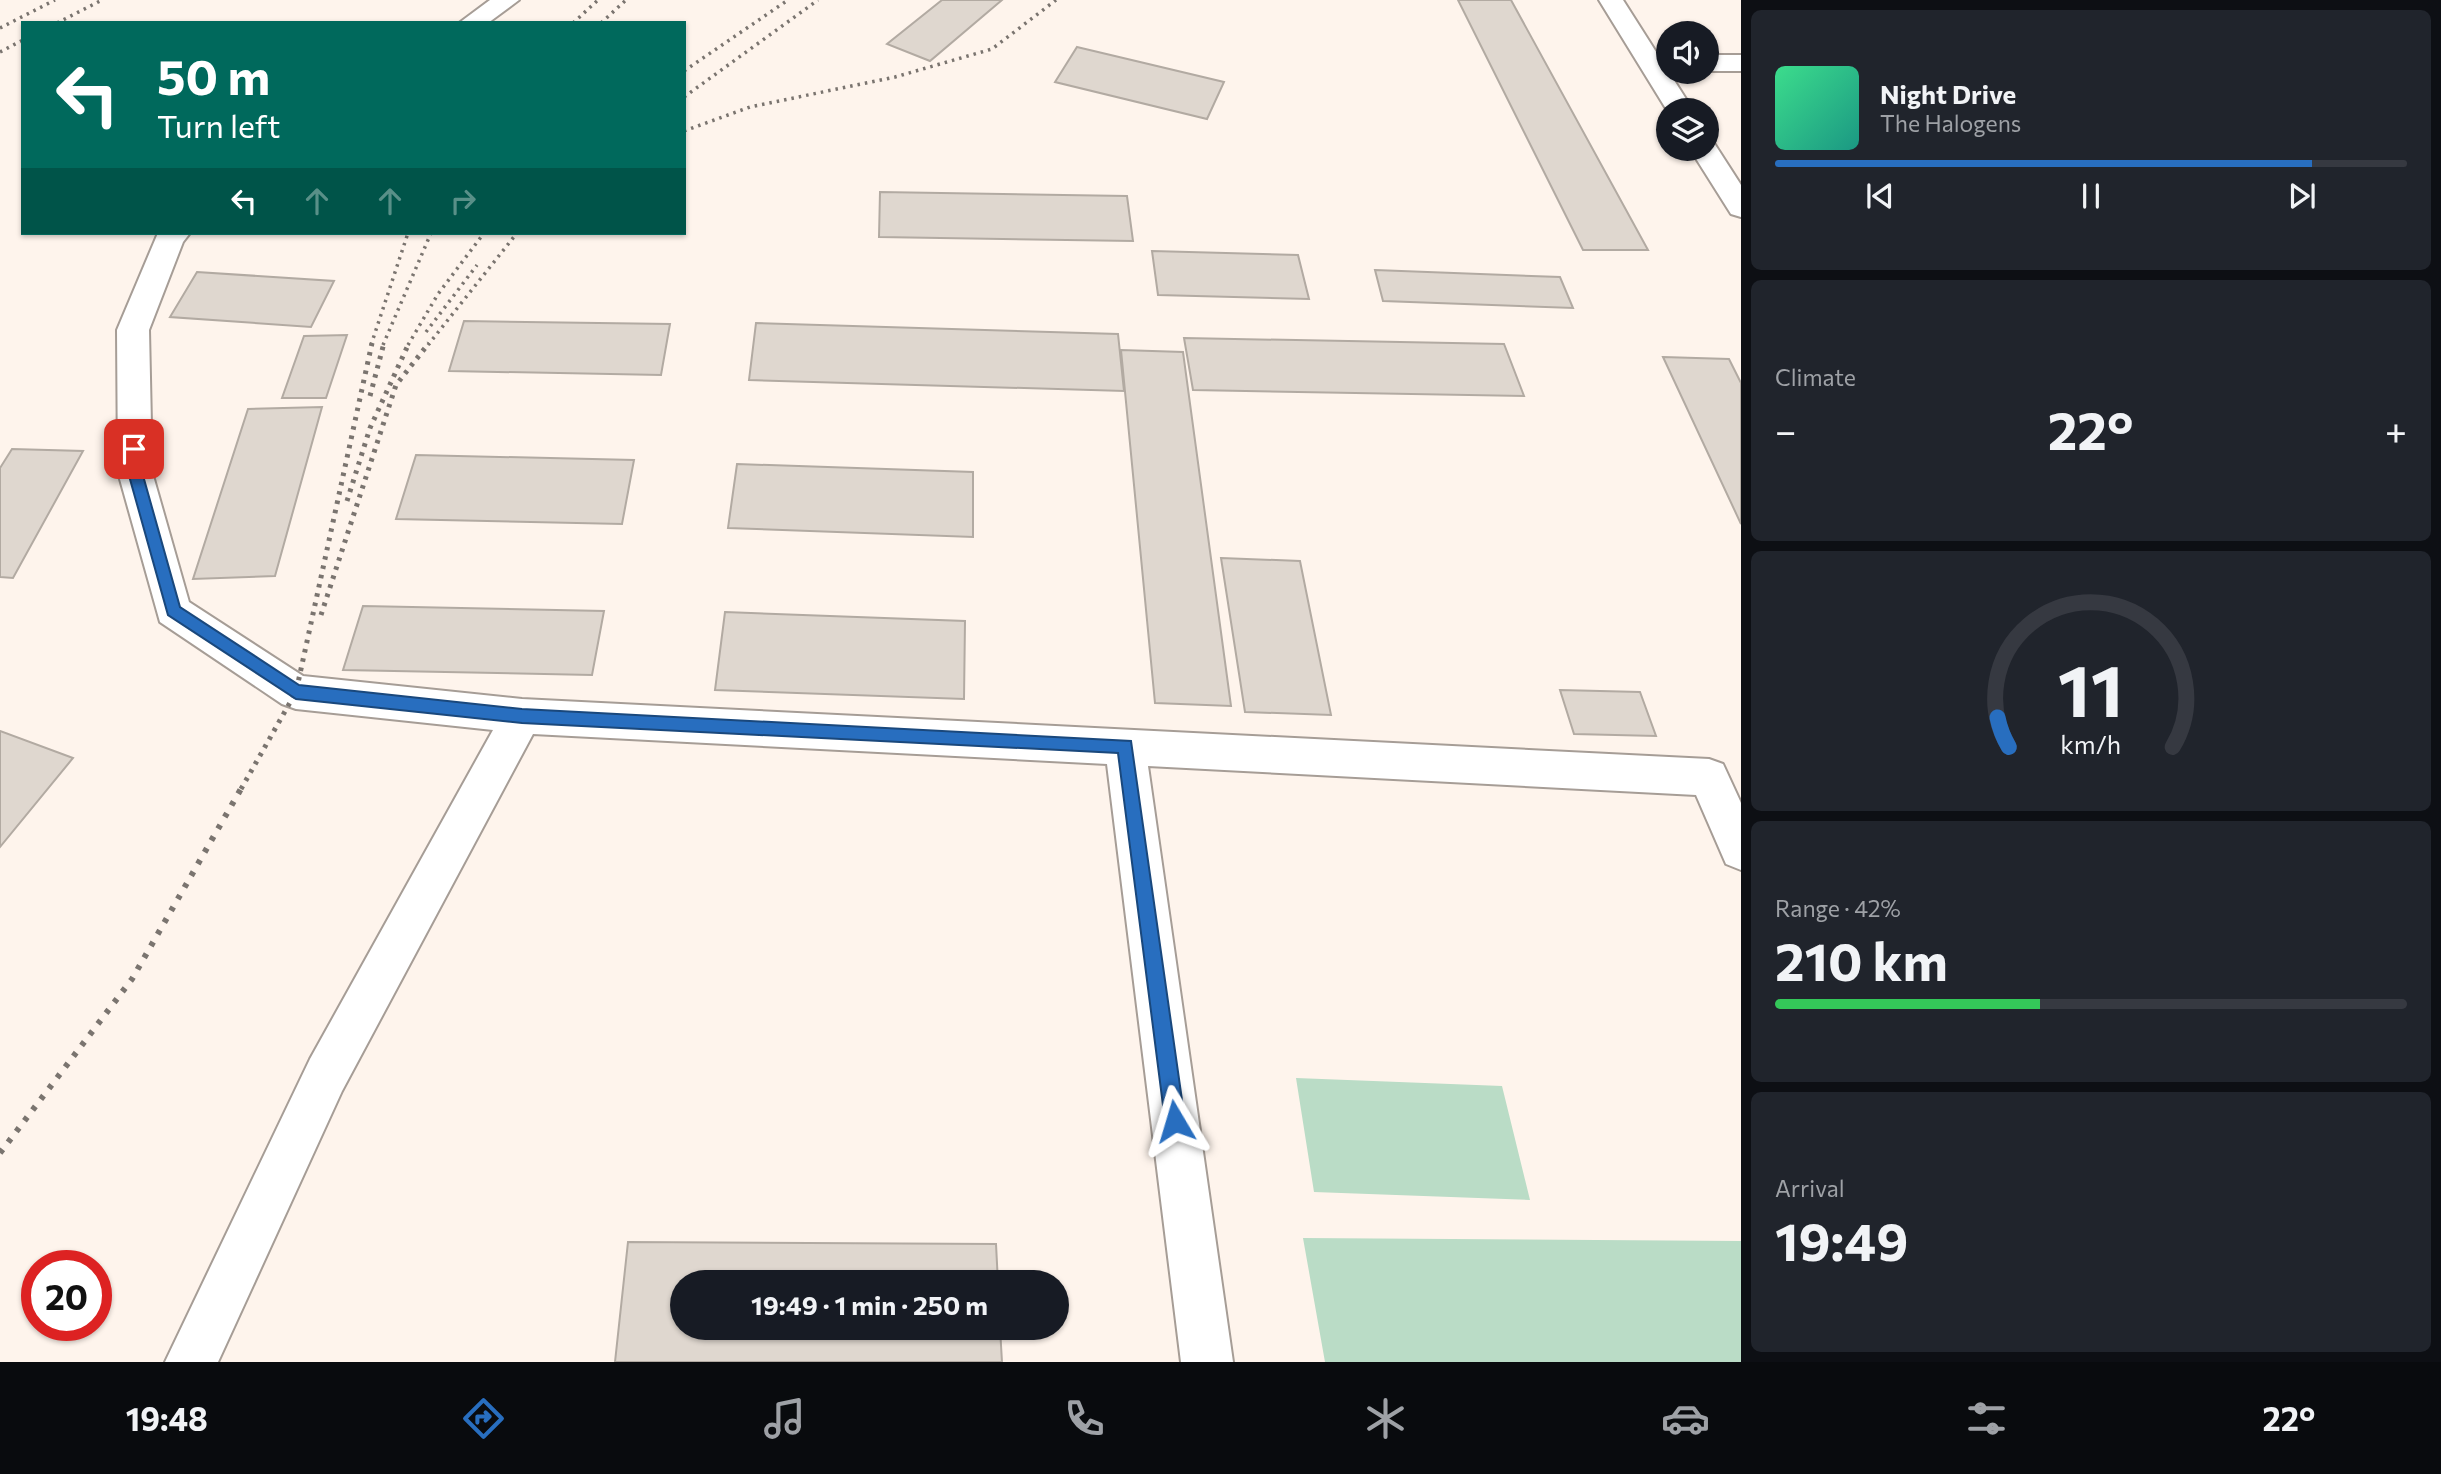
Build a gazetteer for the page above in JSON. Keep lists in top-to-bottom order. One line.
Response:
{"page":{"turn":["50 m","Turn left"],"song":["Night Drive","The Halogens"],"tile":["Climate",["Range · 42%","210 km"],["Arrival","19:49"]],"heat":["−","22°","+"],"limit":"20","trip":"19:49 · 1 min · 250 m","tabs":["19:48","22°"],"gauge":["11","km/h"]}}
